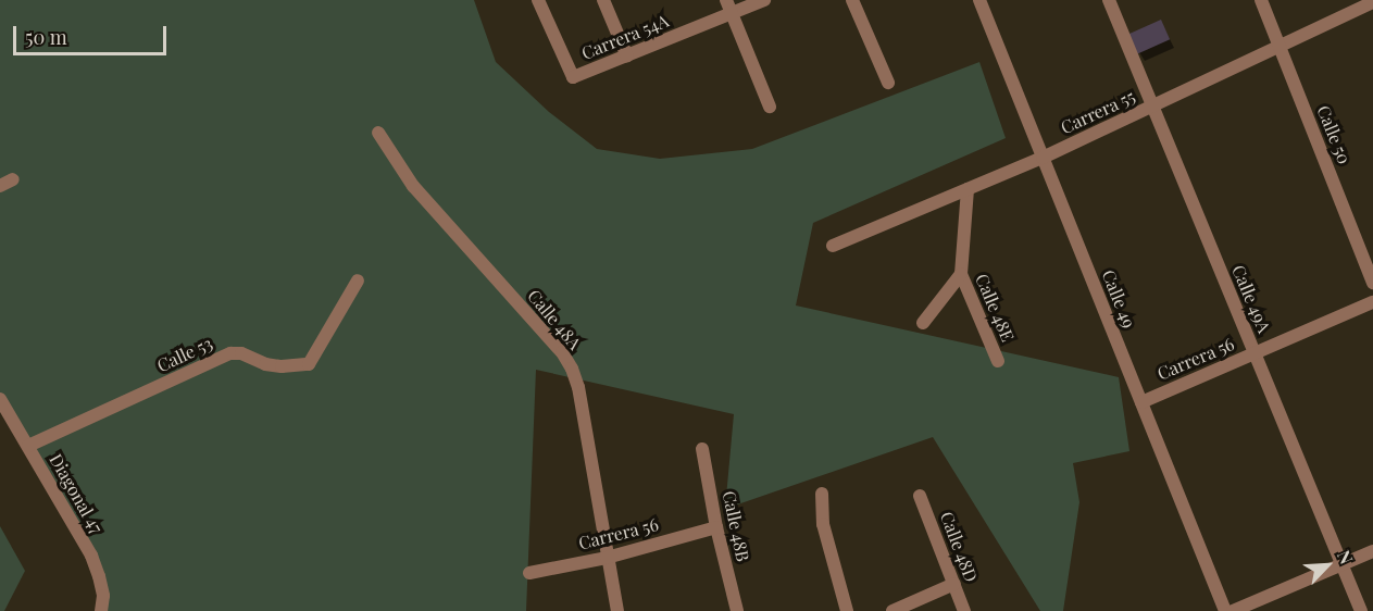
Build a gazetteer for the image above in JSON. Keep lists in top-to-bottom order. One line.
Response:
{"streets":{"street":["Carrera 54A","Carrera 55","Calle 50","Calle 49","Calle 49A","Calle 48E","Calle 48A","Calle 53","Carrera 56","Diagonal 47","Calle 48B","Calle 48D"]},"crossings":[["Carrera 55","Calle 50"],["Carrera 55","Calle 49"],["Carrera 55","Calle 49A"],["Carrera 55","Calle 48E"],["Calle 49","Carrera 56"],["Calle 49A","Carrera 56"],["Calle 48A","Carrera 56"],["Calle 53","Diagonal 47"],["Carrera 56","Calle 48B"]],"scale_bar":"50 m","north":"top right"}
